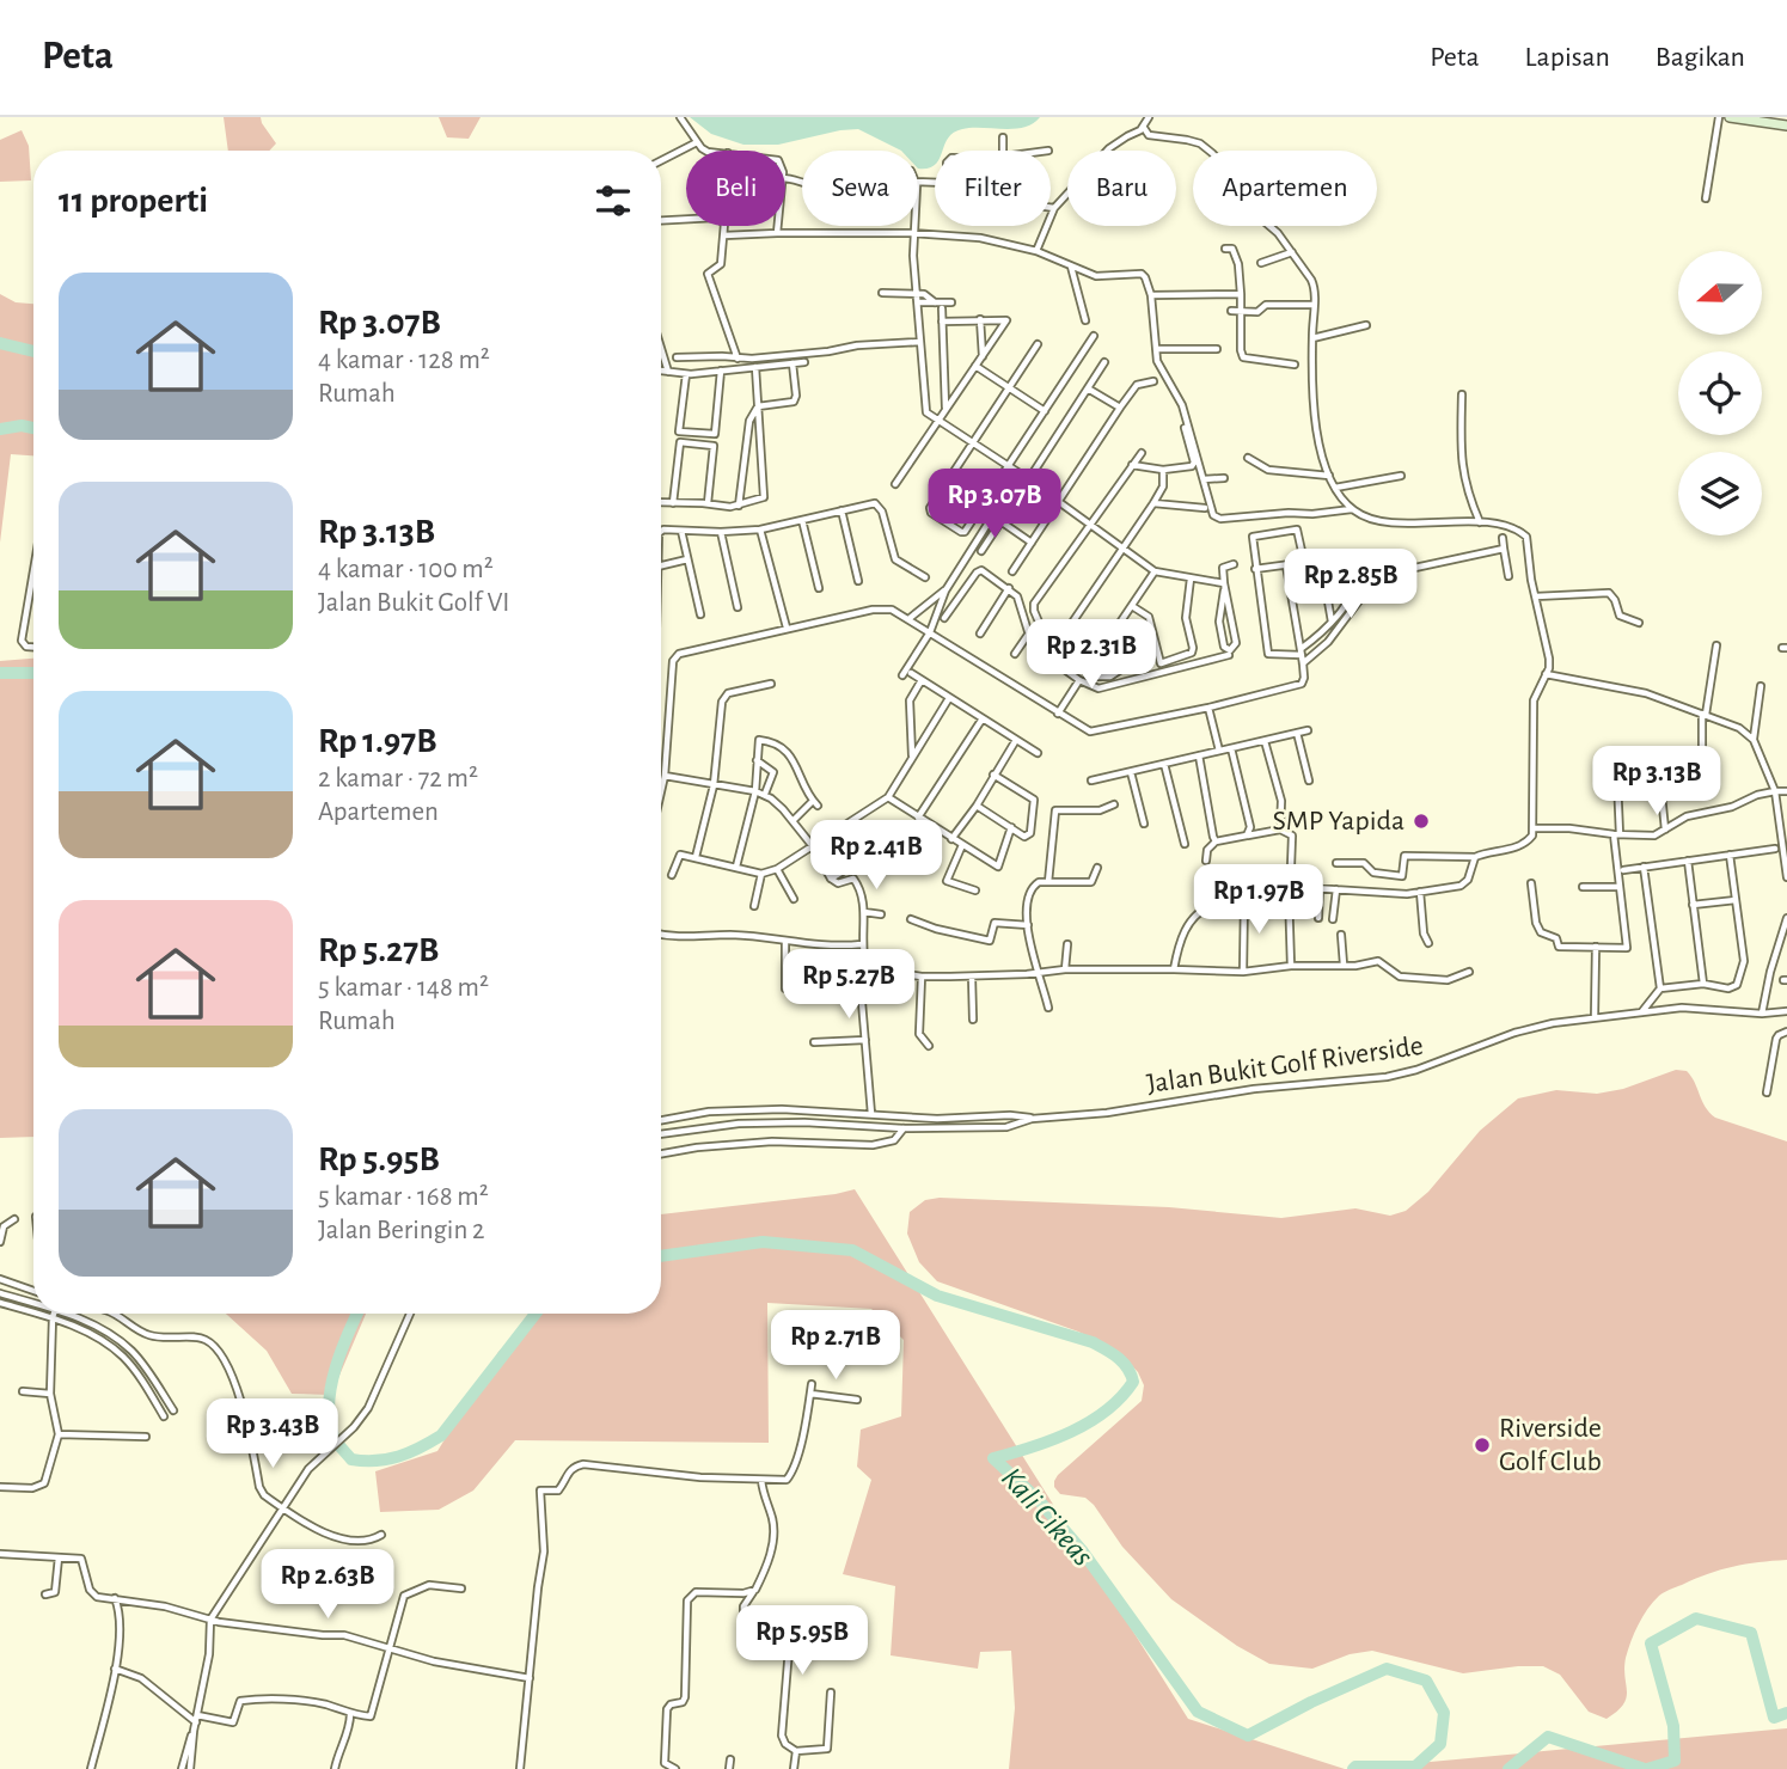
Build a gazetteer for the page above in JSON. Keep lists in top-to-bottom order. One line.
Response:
{"streets":{"street":["Jalan Bukit Golf Riverside"]},"water":["Kali Cikeas"],"places":["SMP Yapida","Riverside Golf Club"],"north":"left","page":{"header":"Peta","nav":["Peta","Lapisan","Bagikan"],"chip":["Beli","Sewa","Filter","Baru","Apartemen"],"heading":"11 properti","list":[{"name":"Rp 3.07B","note":"4 kamar · 128 m² · Rumah"},{"name":"Rp 3.13B","note":"4 kamar · 100 m² · Jalan Bukit Golf VI"},{"name":"Rp 1.97B","note":"2 kamar · 72 m² · Apartemen"},{"name":"Rp 5.27B","note":"5 kamar · 148 m² · Rumah"},{"name":"Rp 5.95B","note":"5 kamar · 168 m² · Jalan Beringin 2"}],"price":["Rp 3.07B","Rp 2.85B","Rp 2.31B","Rp 3.13B","Rp 2.41B","Rp 1.97B","Rp 5.27B","Rp 2.71B","Rp 3.43B","Rp 2.63B","Rp 5.95B"]}}
